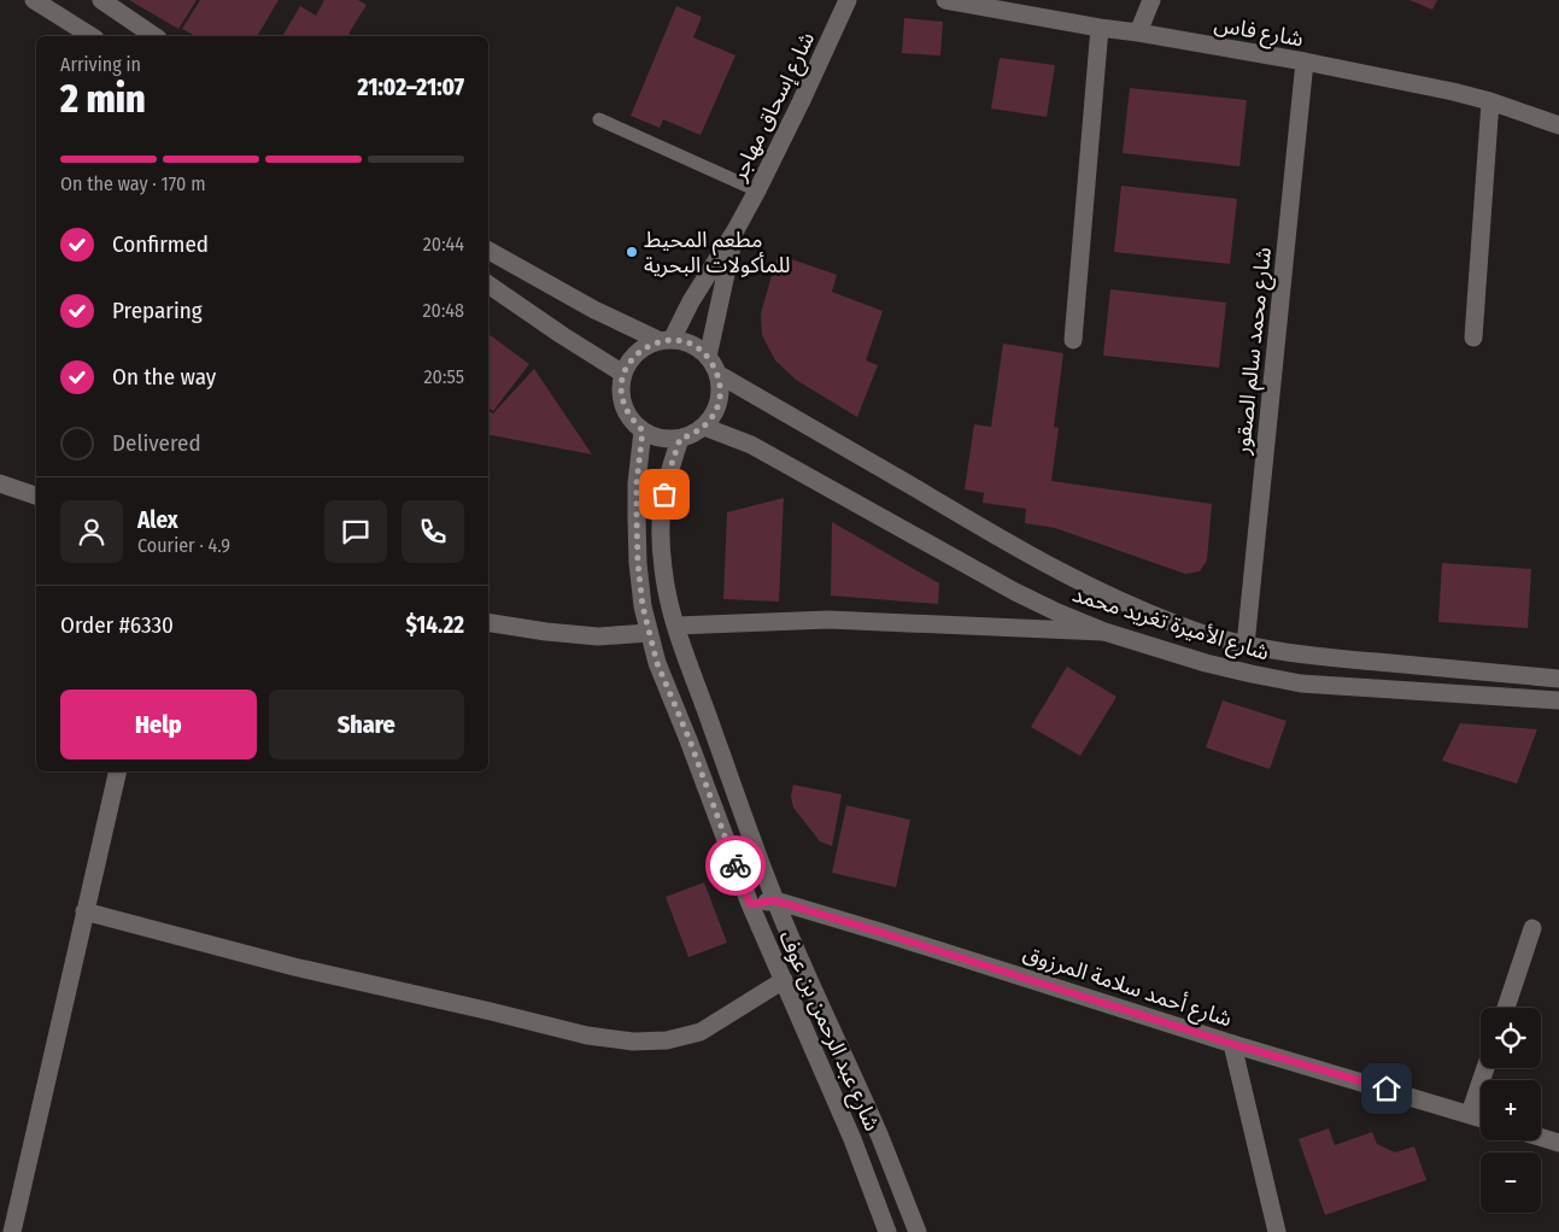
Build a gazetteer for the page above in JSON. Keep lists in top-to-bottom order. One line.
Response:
{"streets":{"street":["شارع فاس","شارع إسحاق مهاجر","شارع محمد سالم الصقور","شارع الأميرة تغريد محمد","شارع أحمد سلامة المرزوق","شارع عبد الرحمن بن عوف"]},"crossings":[["شارع فاس","شارع محمد سالم الصقور"],["شارع إسحاق مهاجر","شارع الأميرة تغريد محمد"],["شارع إسحاق مهاجر","شارع عبد الرحمن بن عوف"],["شارع محمد سالم الصقور","شارع الأميرة تغريد محمد"],["شارع الأميرة تغريد محمد","شارع عبد الرحمن بن عوف"],["شارع أحمد سلامة المرزوق","شارع عبد الرحمن بن عوف"]],"places":["مطعم المحيط للمأكولات البحرية"],"page":{"heading":["2 min","Arriving in","21:02–21:07"],"panel":["Alex","Courier · 4.9","Order #6330","$14.22"],"bar":"On the way · 170 m","list":[["Confirmed","20:44"],["Preparing","20:48"],["On the way","20:55"],"Delivered"],"buttons":["Help","Share"],"map_buttons":["+","−"]}}
